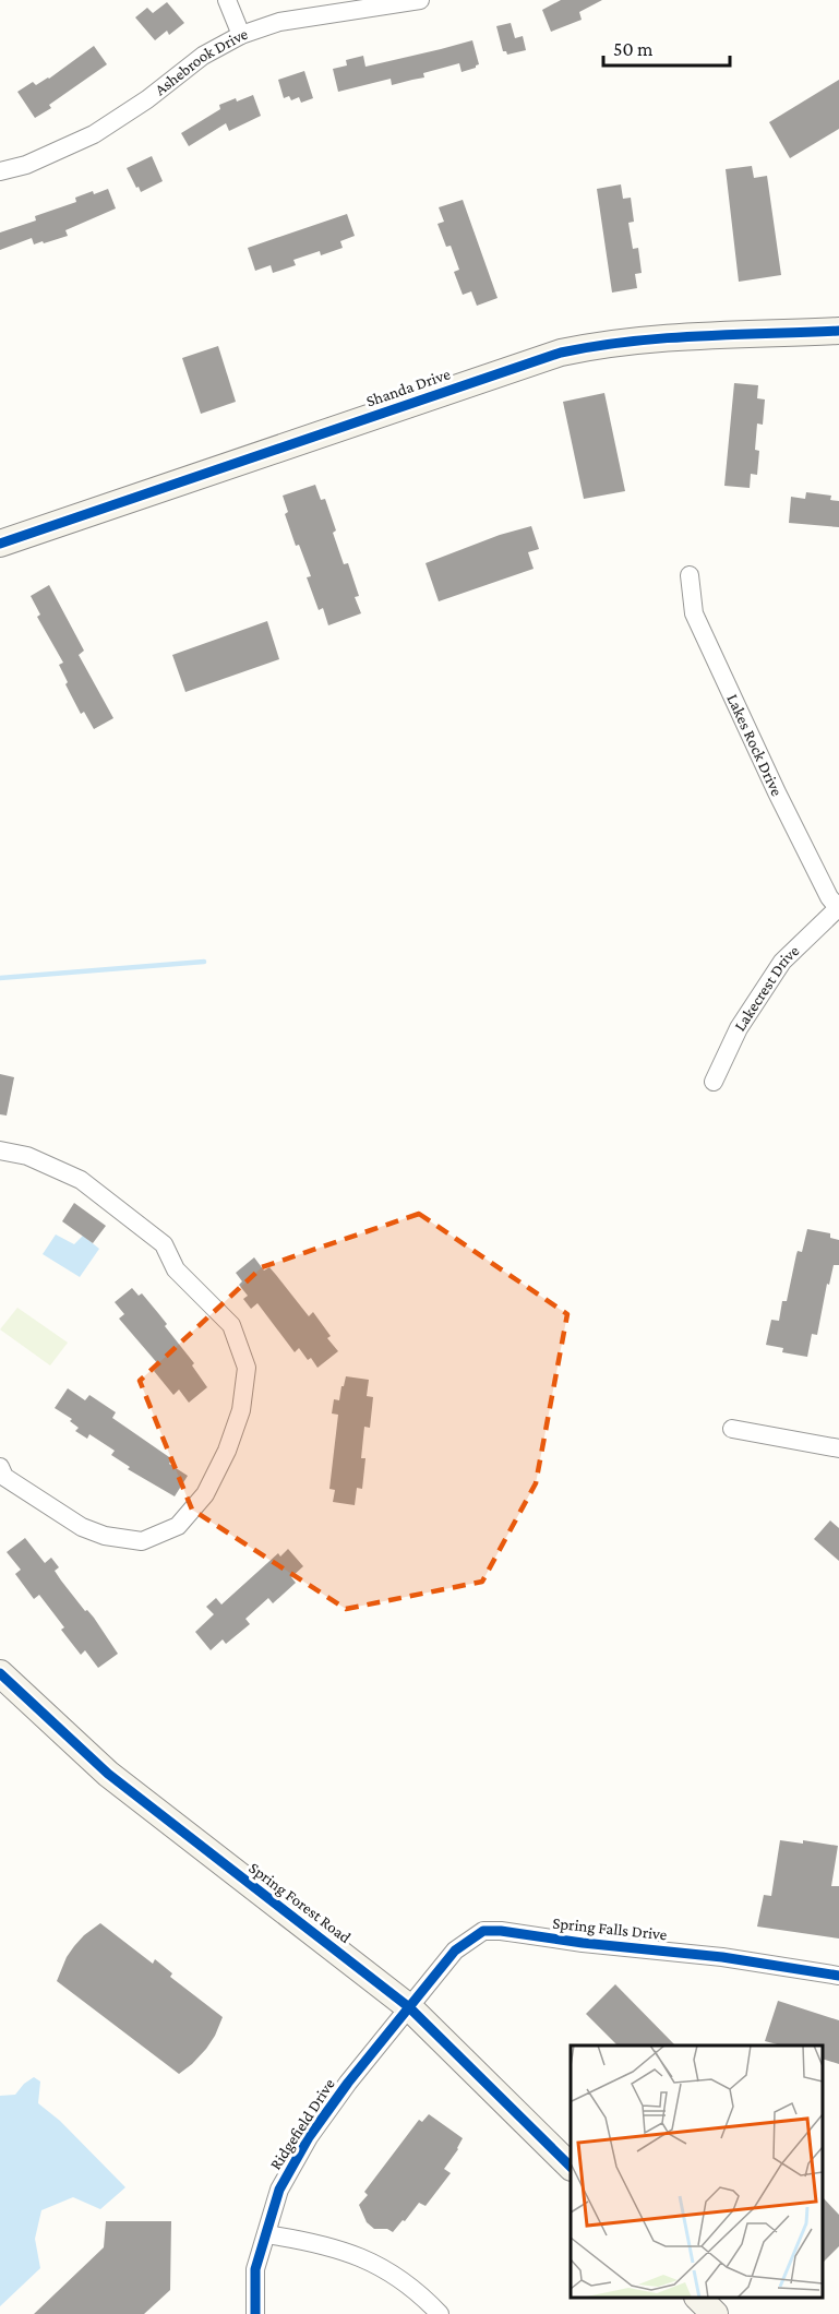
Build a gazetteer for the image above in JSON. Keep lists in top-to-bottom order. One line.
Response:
{"streets":{"street":["Ashebrook Drive","Shanda Drive","Lakes Rock Drive","Lakecrest Drive","Spring Forest Road","Spring Falls Drive","Ridgefield Drive"]},"crossings":[["Lakes Rock Drive","Lakecrest Drive"],["Spring Forest Road","Spring Falls Drive"],["Spring Forest Road","Ridgefield Drive"],["Spring Falls Drive","Ridgefield Drive"]],"scale_bar":"50 m"}
